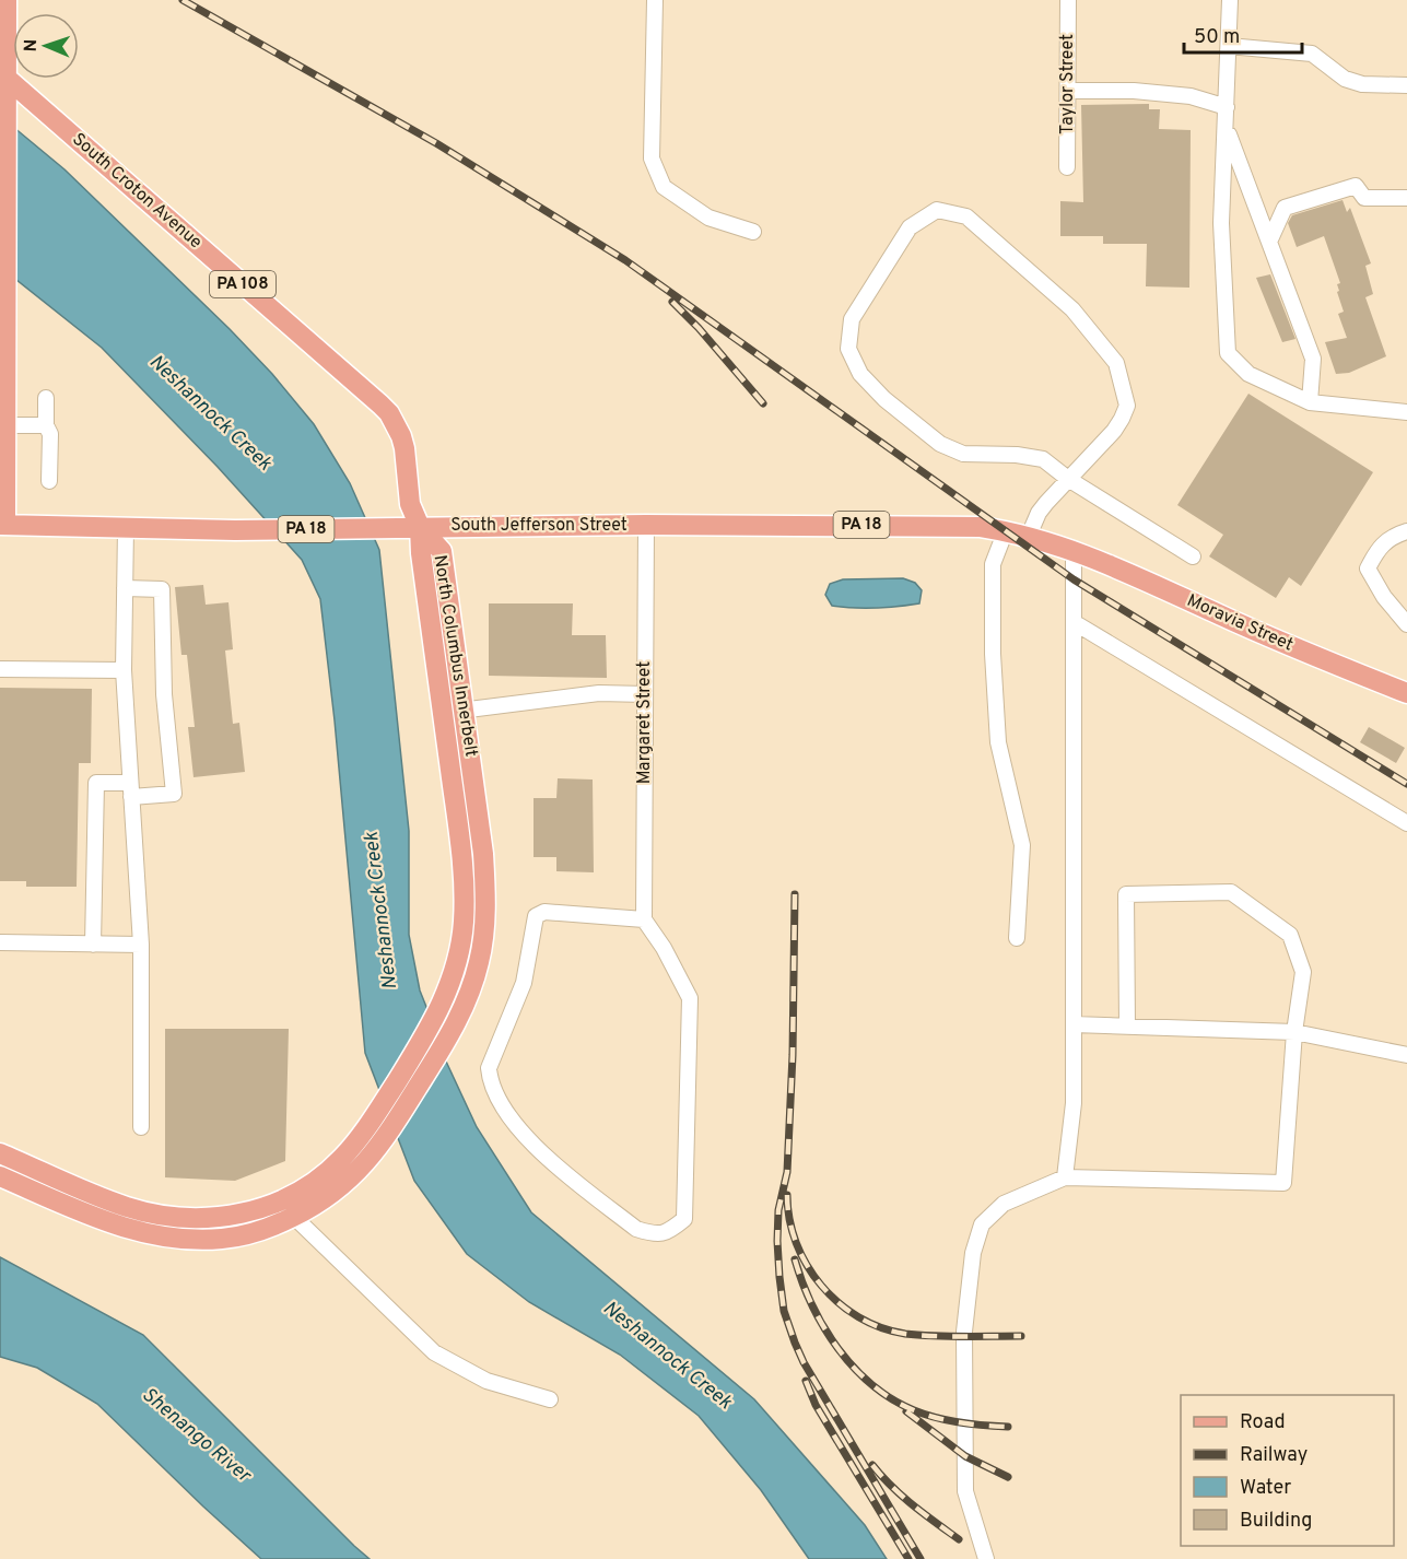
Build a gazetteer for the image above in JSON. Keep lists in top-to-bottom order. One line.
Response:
{"streets":{"main road":["South Croton Avenue","PA 108","PA 18","South Jefferson Street","Moravia Street","North Columbus Innerbelt"],"street":["Taylor Street","Margaret Street"]},"crossings":[["South Croton Avenue","South Jefferson Street"],["South Croton Avenue","North Columbus Innerbelt"],["South Jefferson Street","Moravia Street"],["South Jefferson Street","North Columbus Innerbelt"],["South Jefferson Street","Margaret Street"]],"water":["Neshannock Creek","Shenango River"],"legend":["Road","Railway","Water","Building"],"scale_bar":"50 m","north":"left"}
